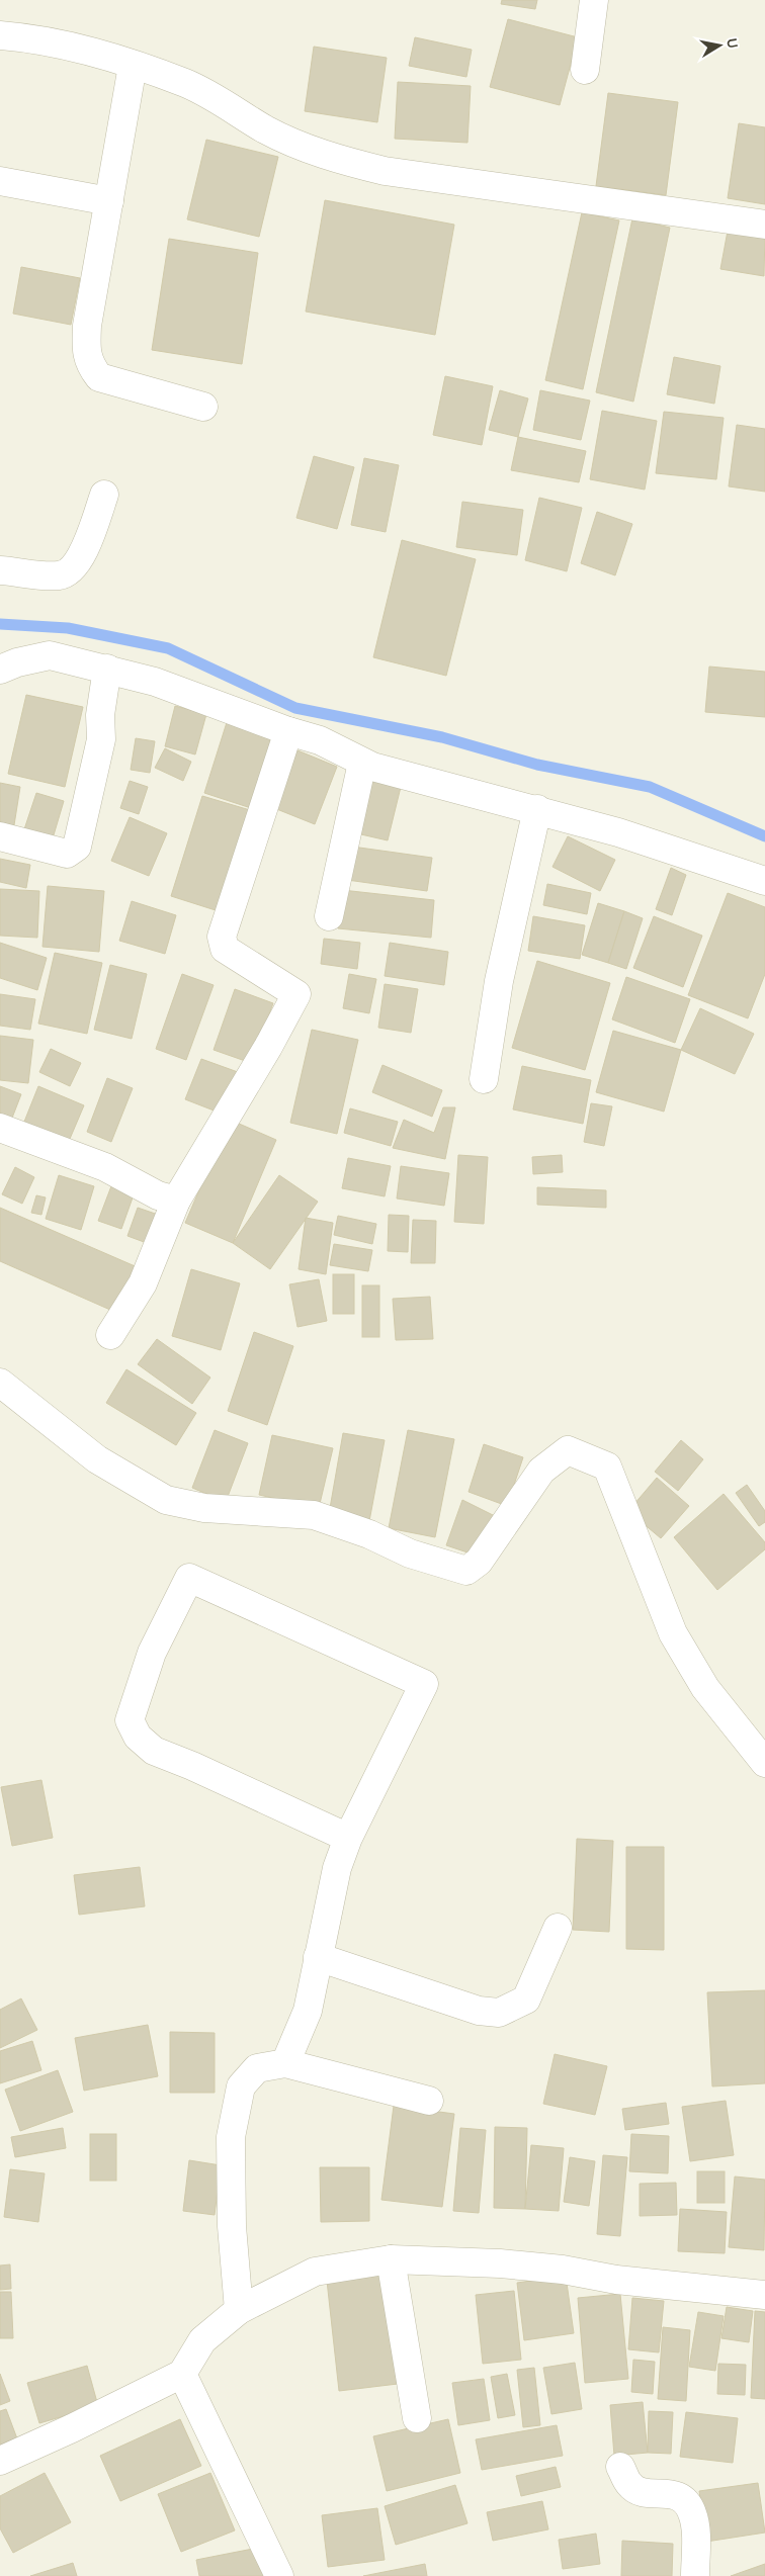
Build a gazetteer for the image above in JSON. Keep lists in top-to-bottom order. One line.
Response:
{"north":"right"}
